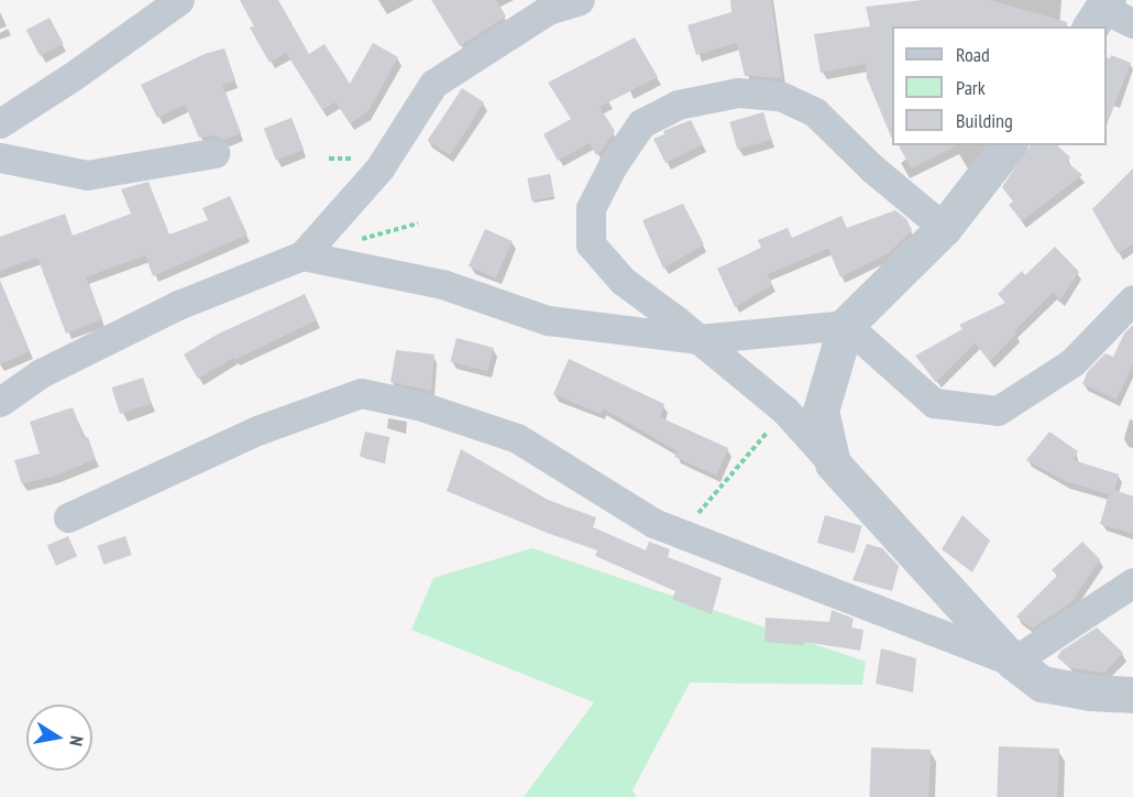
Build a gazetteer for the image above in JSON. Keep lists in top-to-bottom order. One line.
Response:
{"legend":["Road","Park","Building"],"north":"right"}
